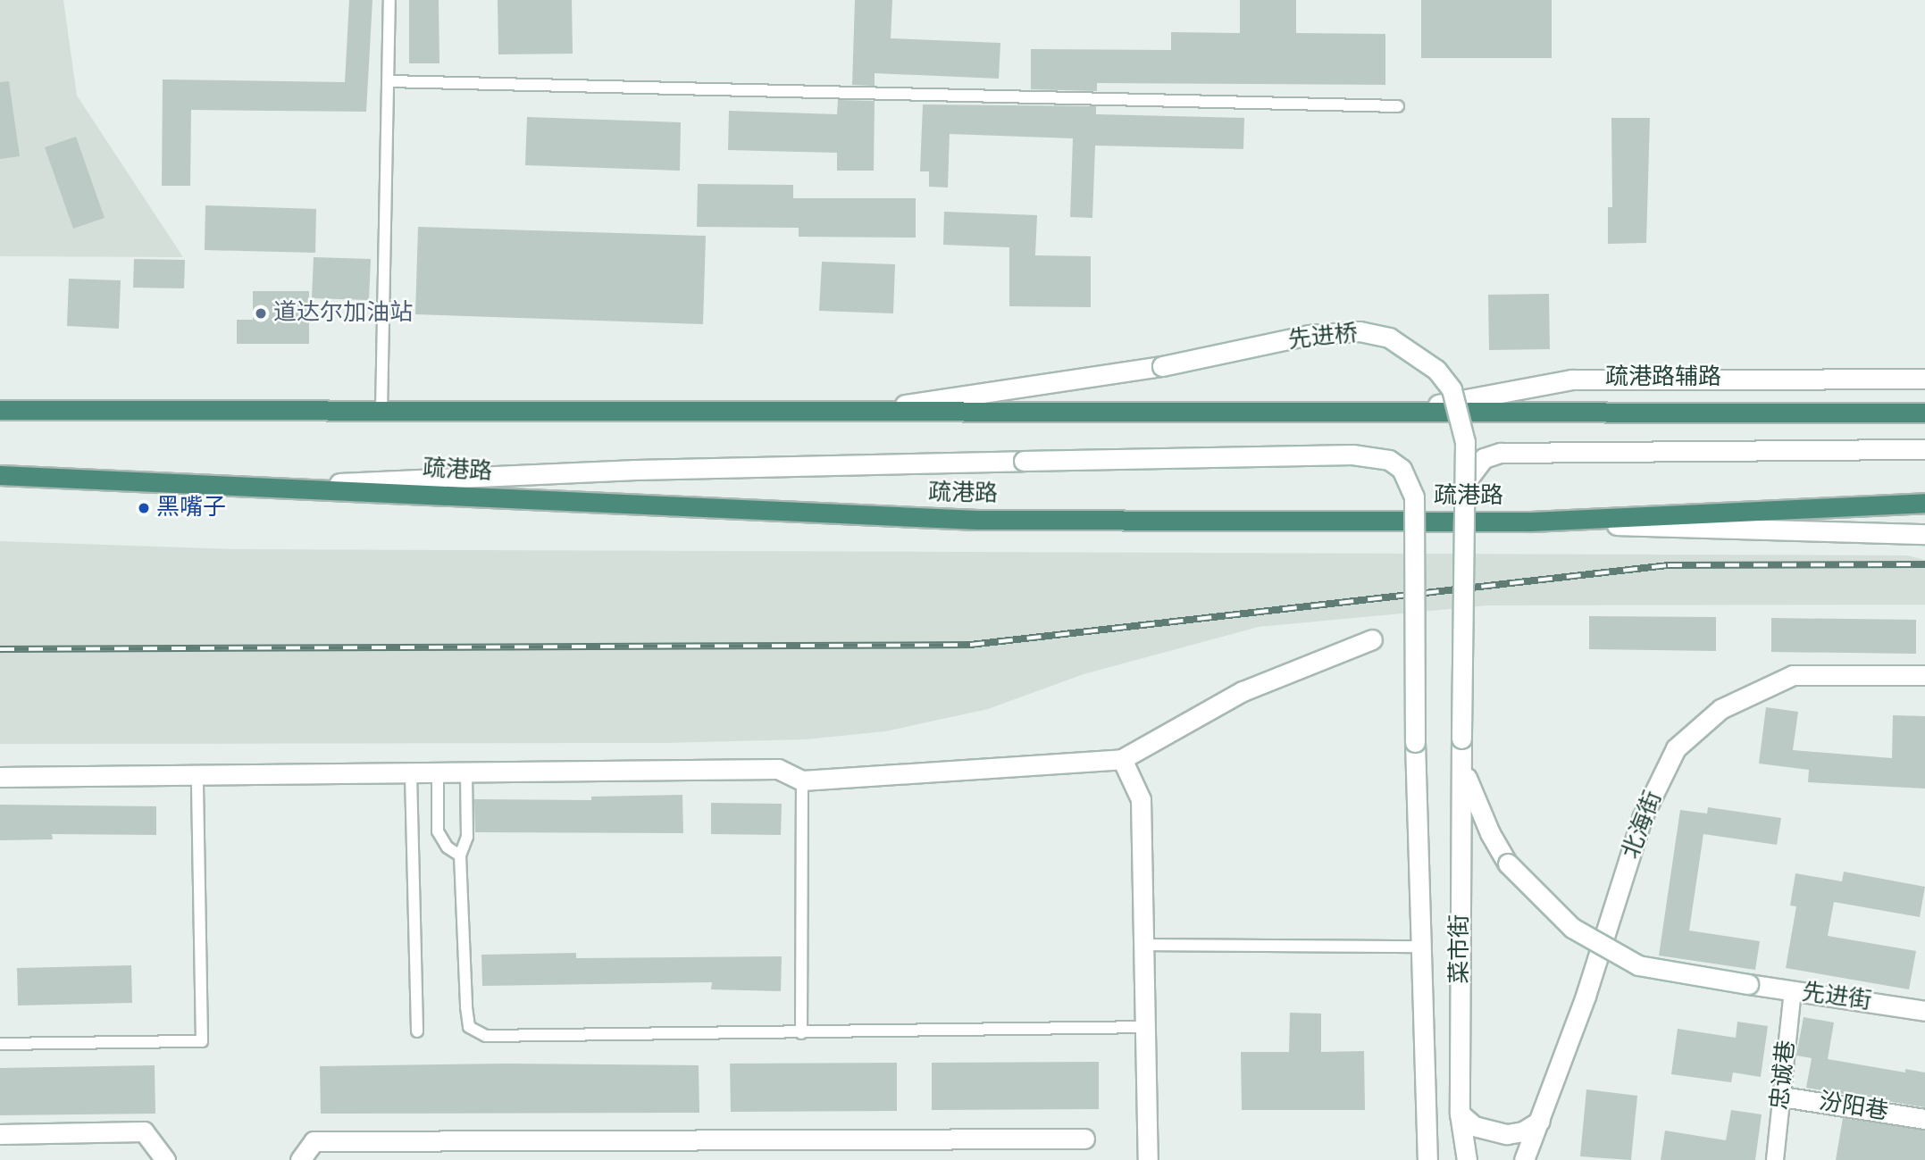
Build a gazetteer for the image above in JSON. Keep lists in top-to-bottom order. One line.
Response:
{"streets":{"highway":["疏港路"],"street":["先进桥","疏港路辅路","北海街","菜市街","先进街","忠诚巷","汾阳巷"]},"crossings":[["先进桥","菜市街"],["疏港路","菜市街"],["菜市街","先进街"],["先进街","忠诚巷"],["忠诚巷","汾阳巷"]],"places":["道达尔加油站","黑嘴子"]}
